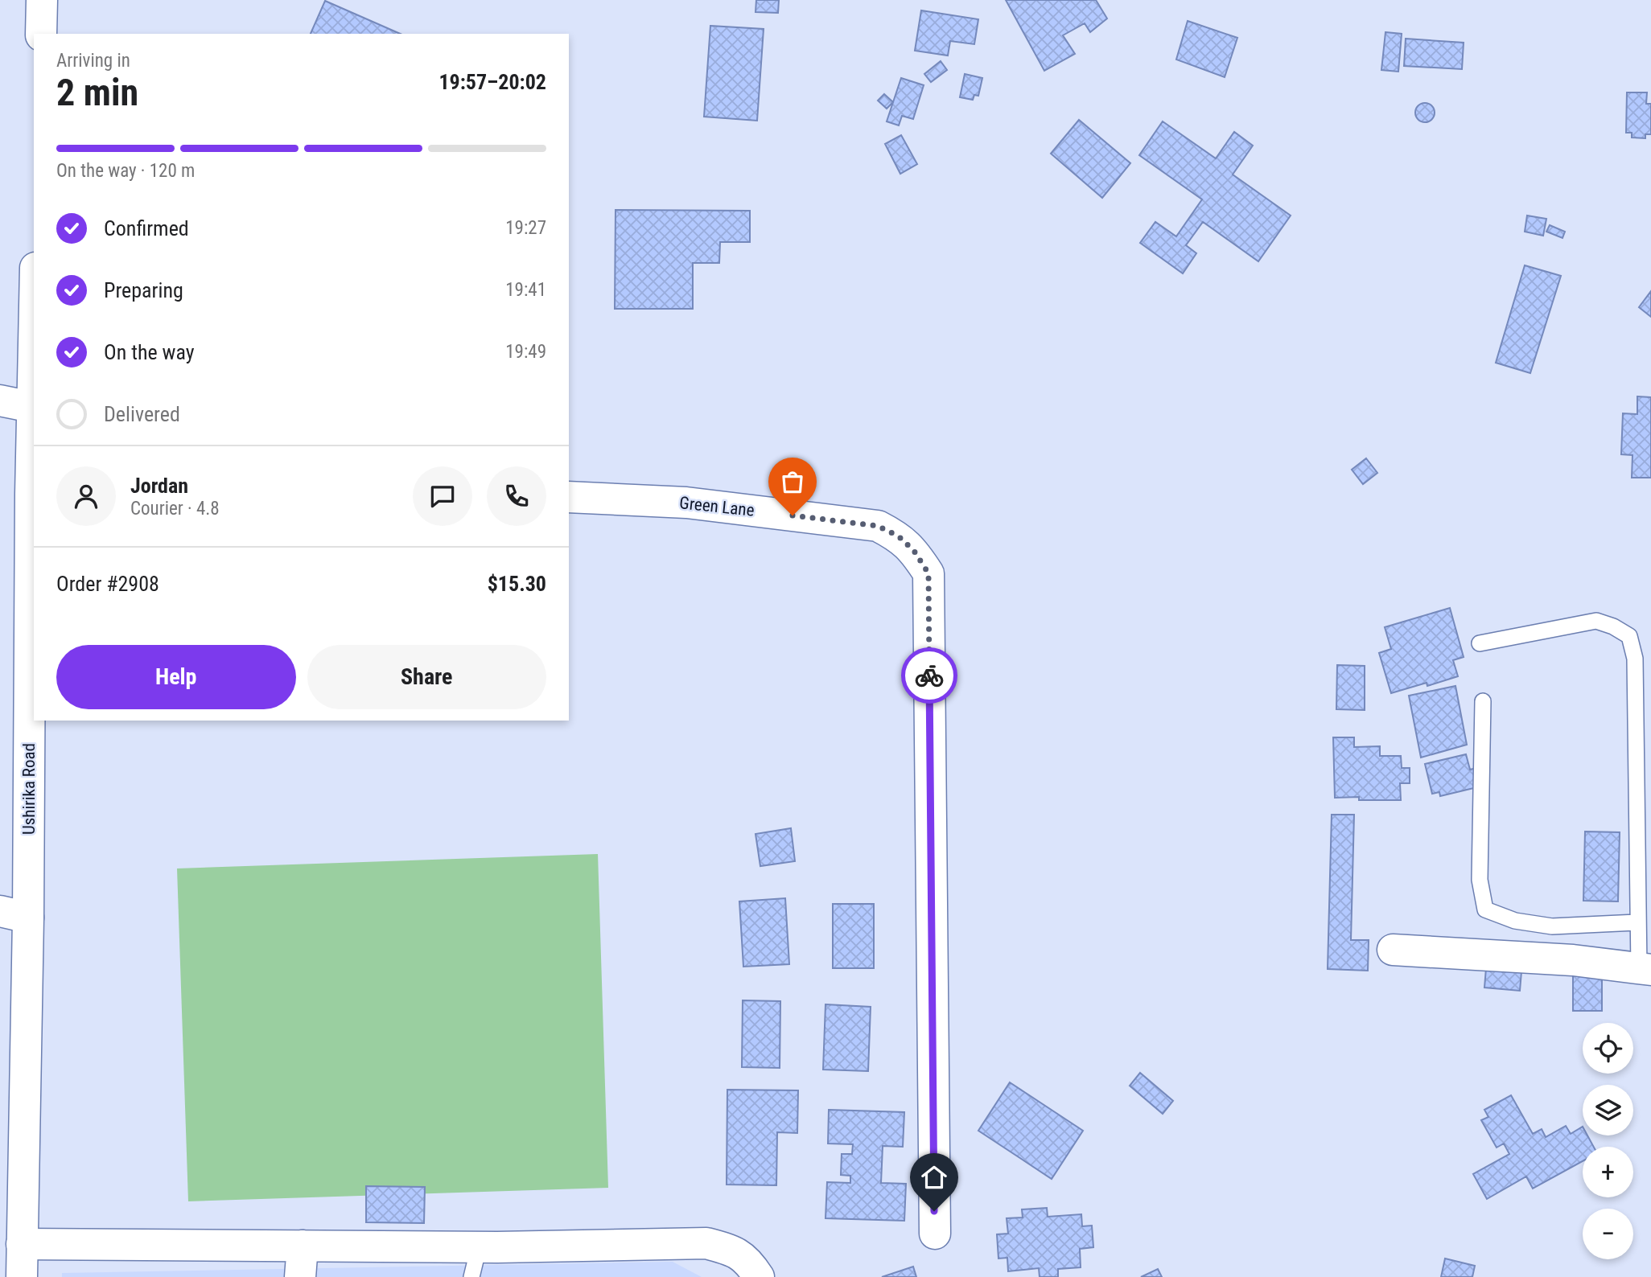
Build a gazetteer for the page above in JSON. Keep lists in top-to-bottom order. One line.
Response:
{"streets":{"street":["Green Lane","Ushirika Road"]},"page":{"heading":["2 min","Arriving in","19:57–20:02"],"panel":["Jordan","Courier · 4.8","Order #2908","$15.30"],"bar":"On the way · 120 m","list":[["Confirmed","19:27"],["Preparing","19:41"],["On the way","19:49"],"Delivered"],"buttons":["Help","Share"],"map_buttons":["+","−"]}}
